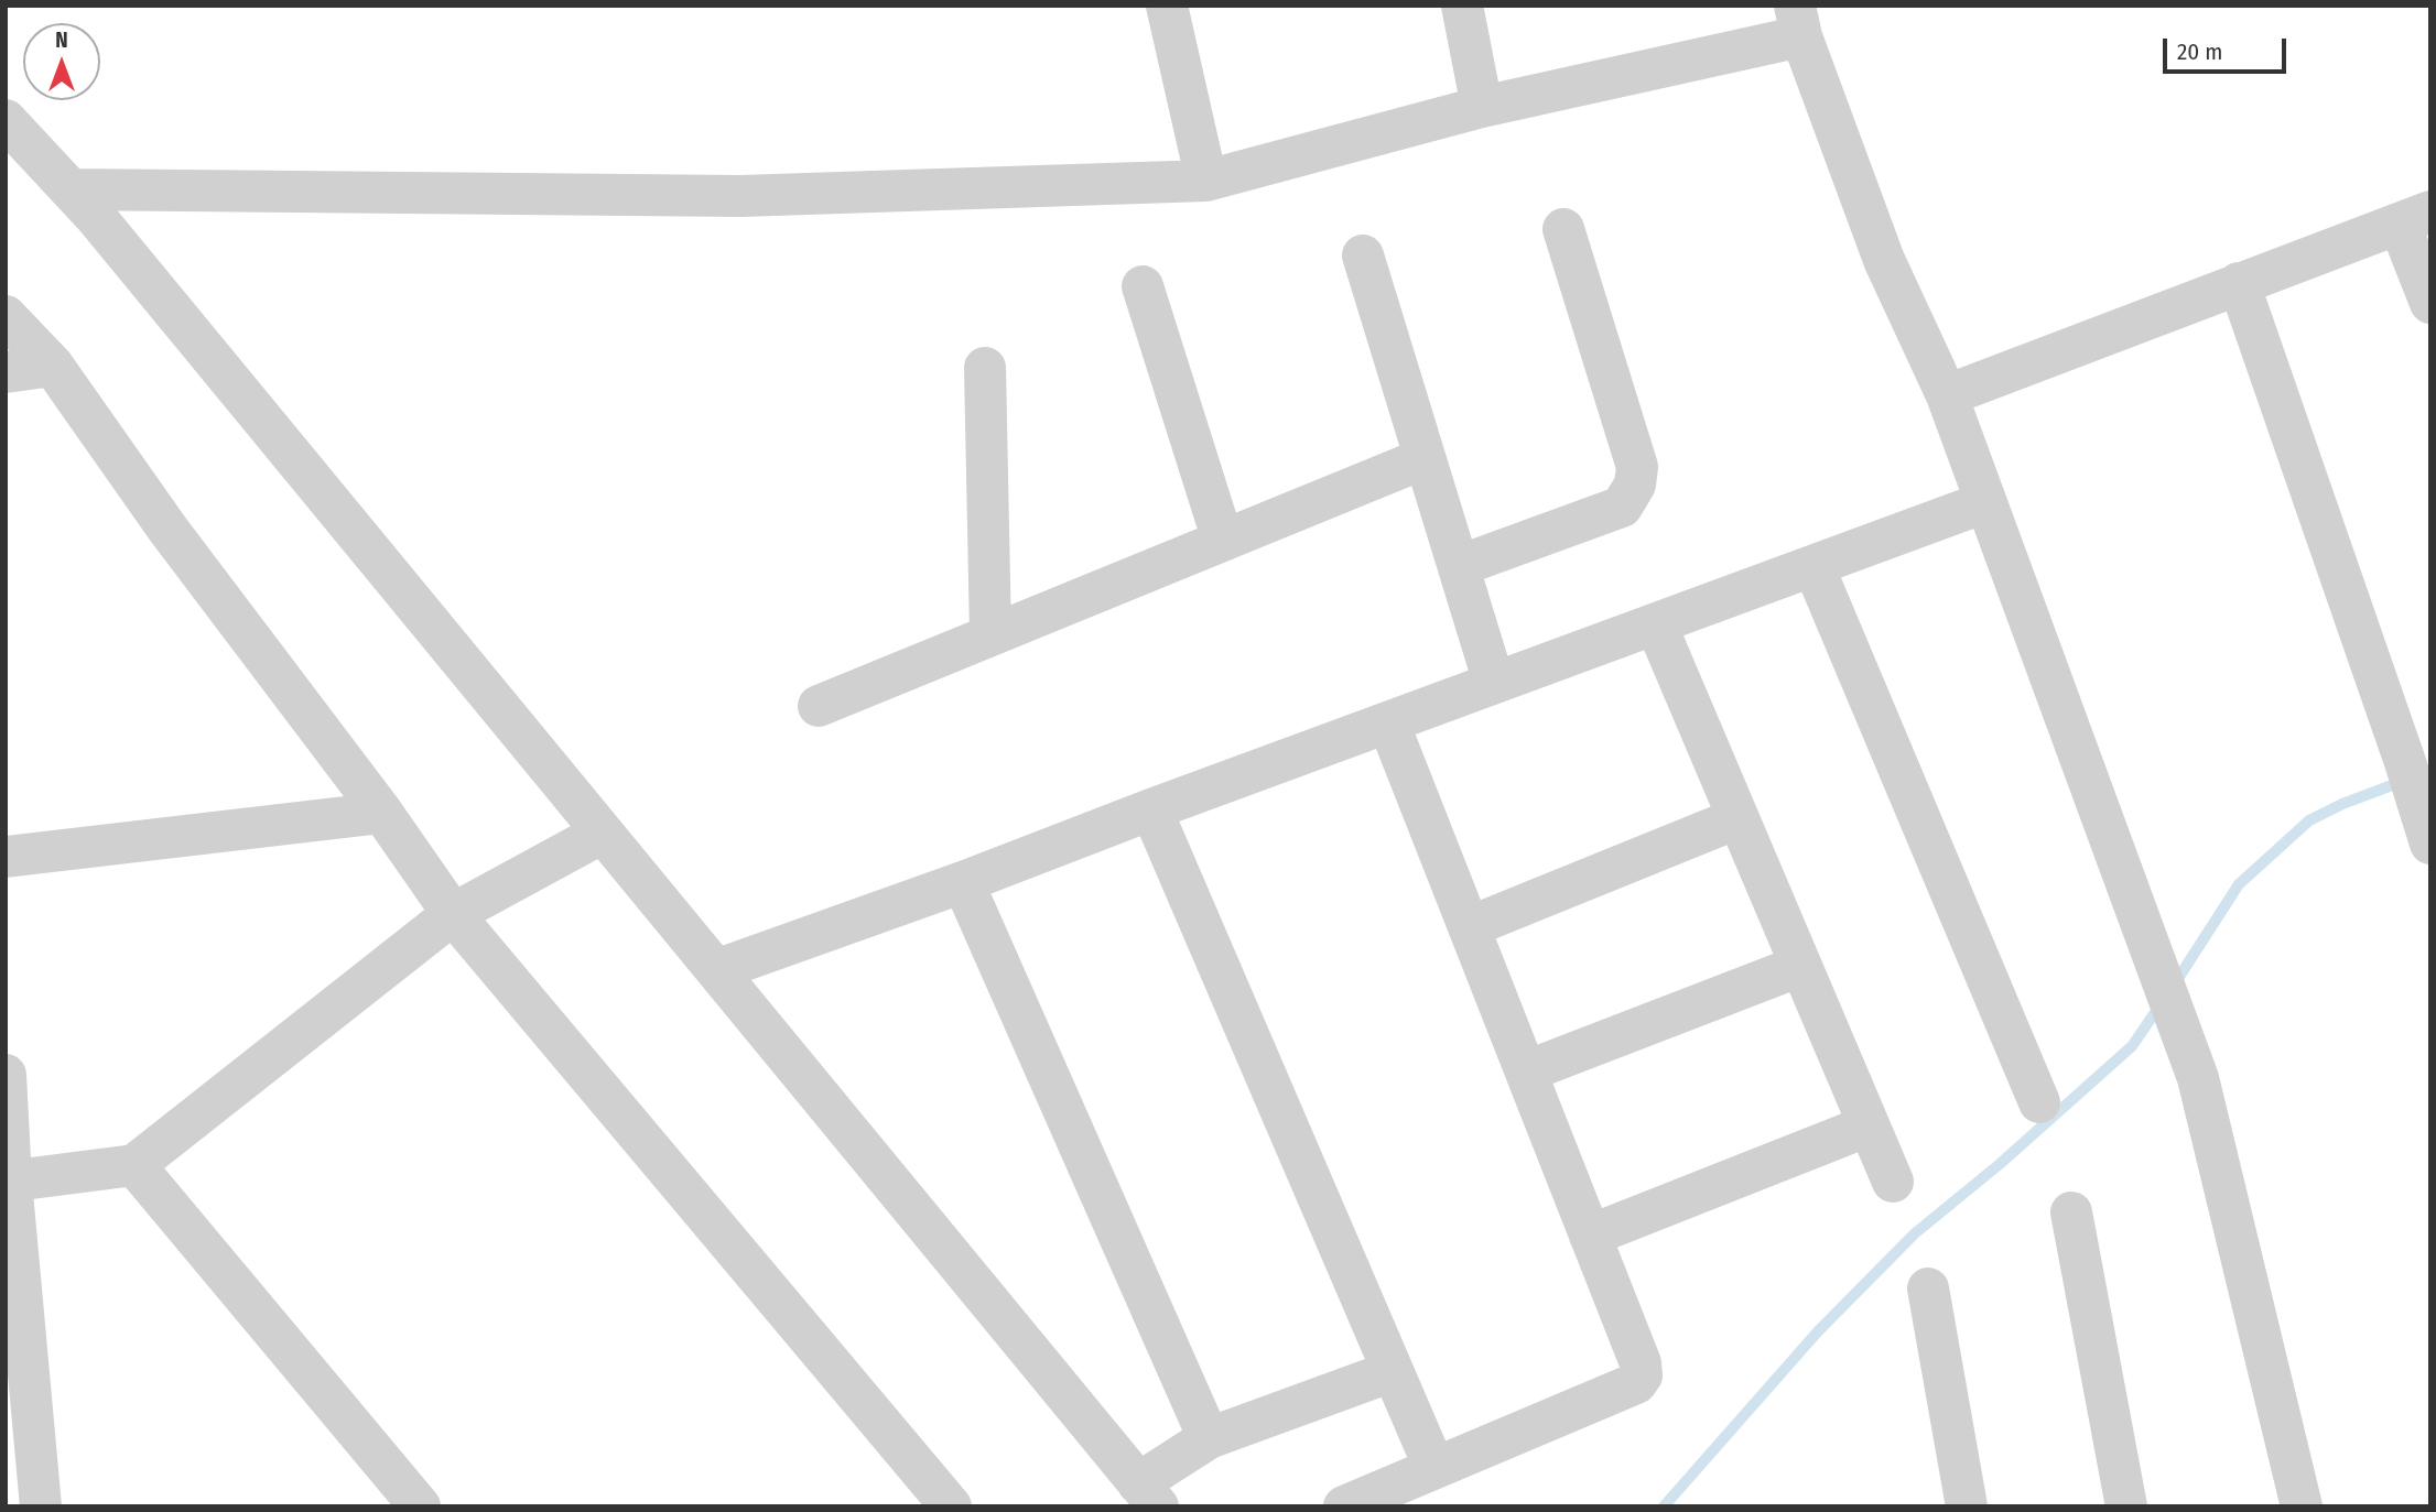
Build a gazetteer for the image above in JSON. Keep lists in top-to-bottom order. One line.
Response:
{"scale_bar":"20 m","north":"top"}
